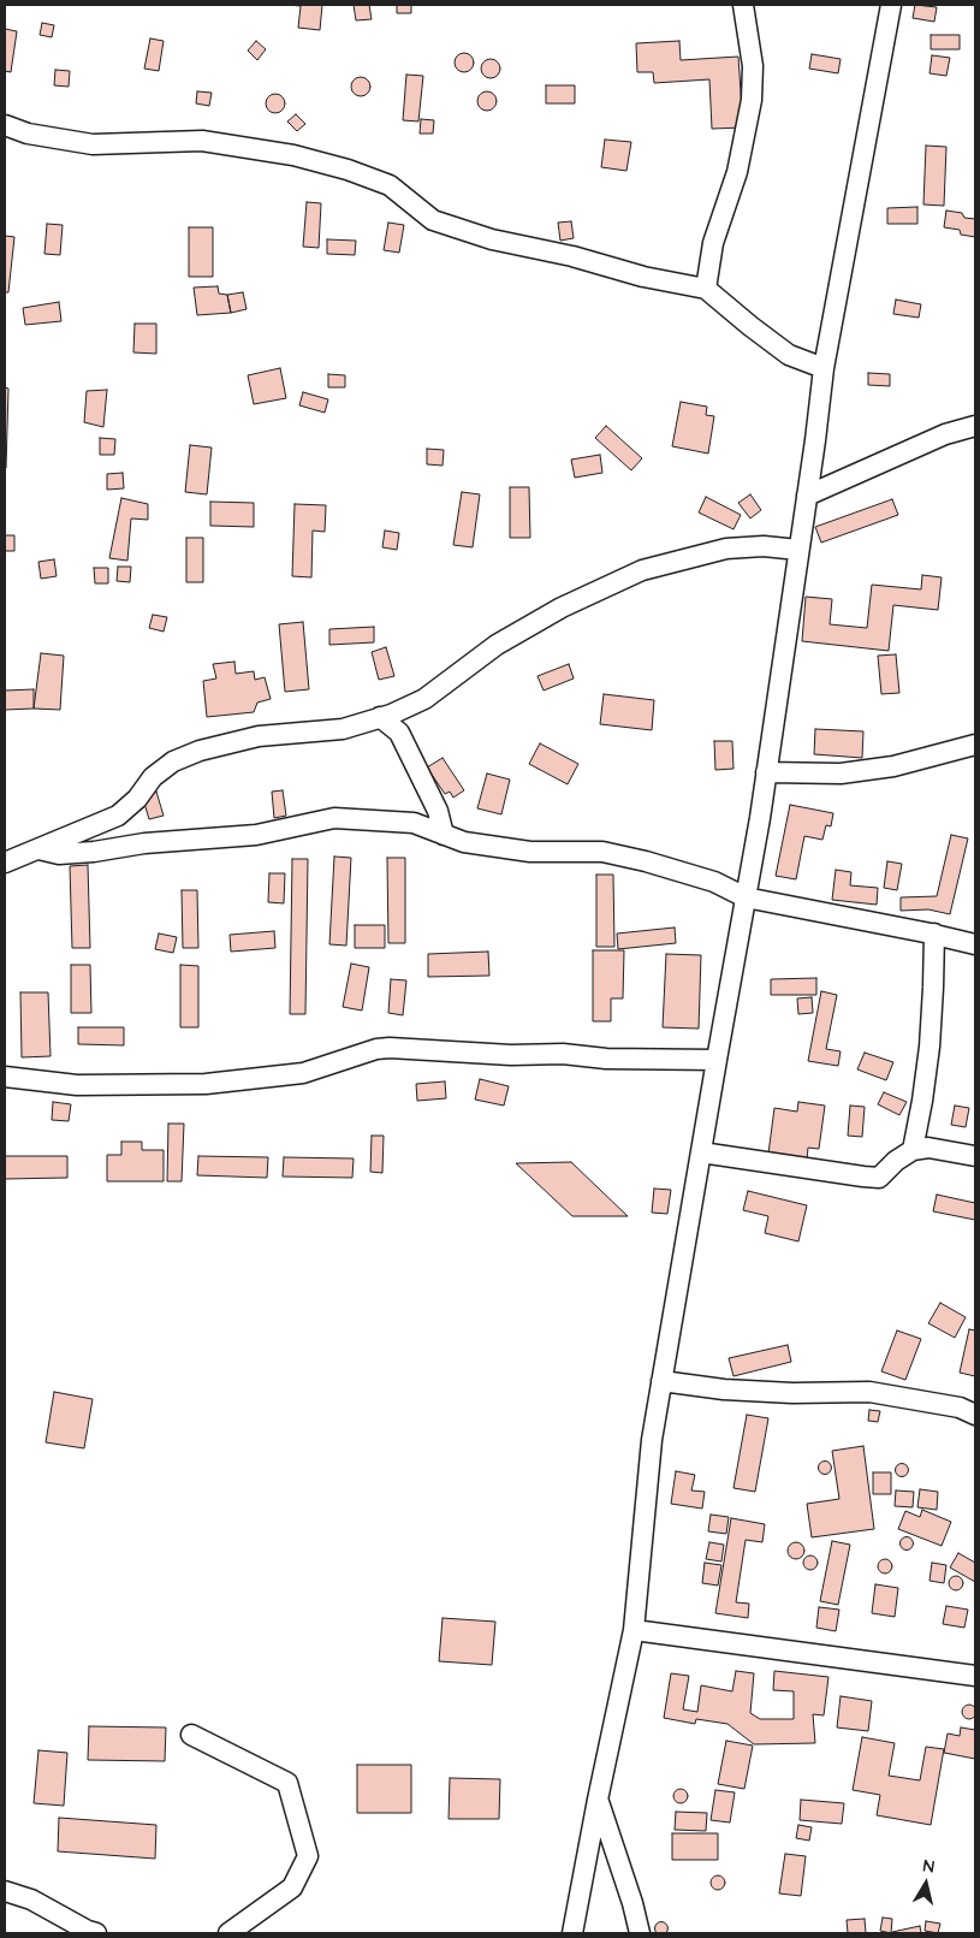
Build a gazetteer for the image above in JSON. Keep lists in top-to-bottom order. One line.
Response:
{"north":"top"}
